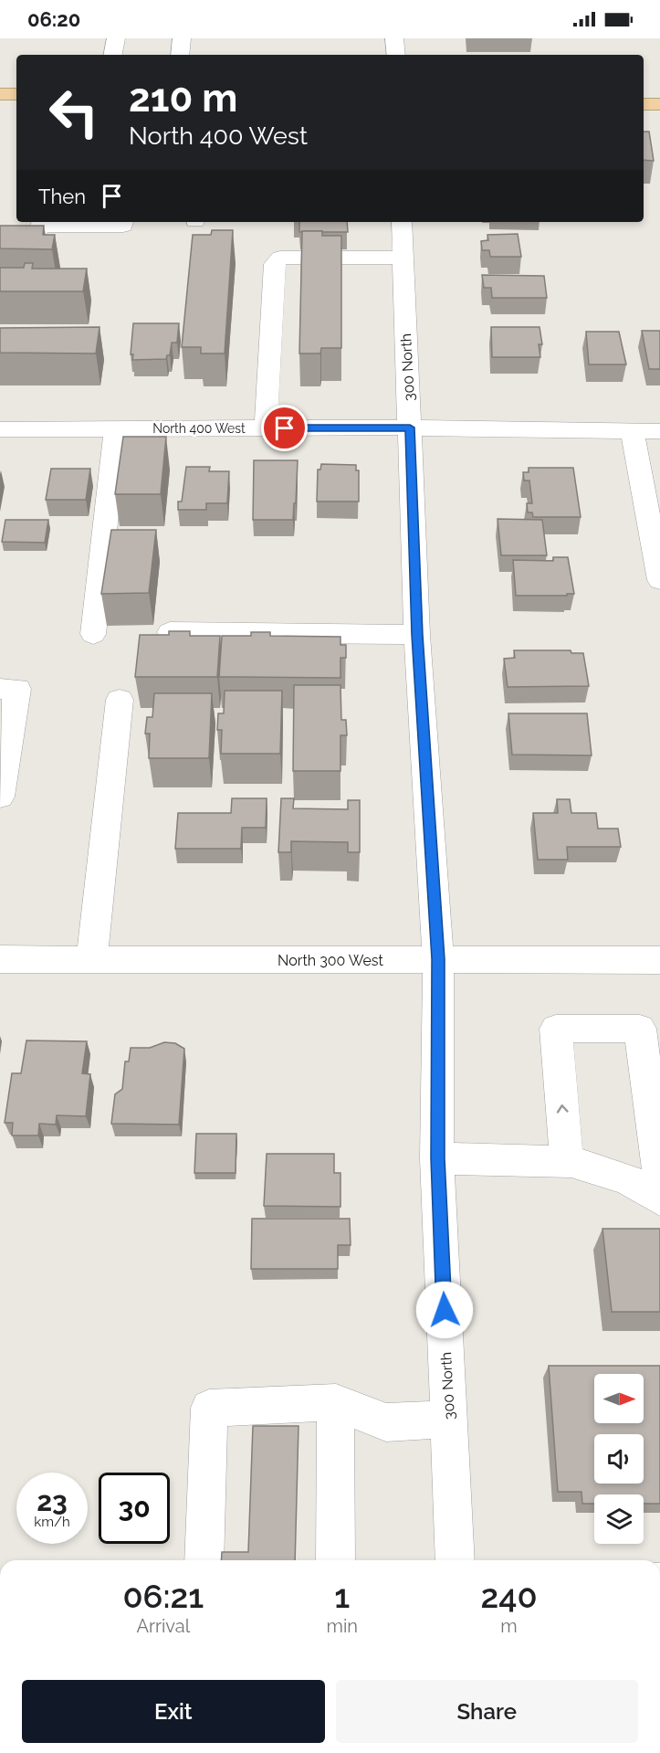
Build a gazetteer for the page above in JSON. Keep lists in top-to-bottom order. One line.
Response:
{"streets":{"street":["300 North","North 400 West","North 300 West"]},"crossings":[["300 North","North 400 West"],["300 North","North 300 West"]],"north":"right","page":{"status":"06:20","turn":["210 m","North 400 West"],"then":"Then","speed":"23 km/h","limit":"30","eta":["06:21","Arrival","1","min","240","m"],"buttons":["Exit","Share"]}}
